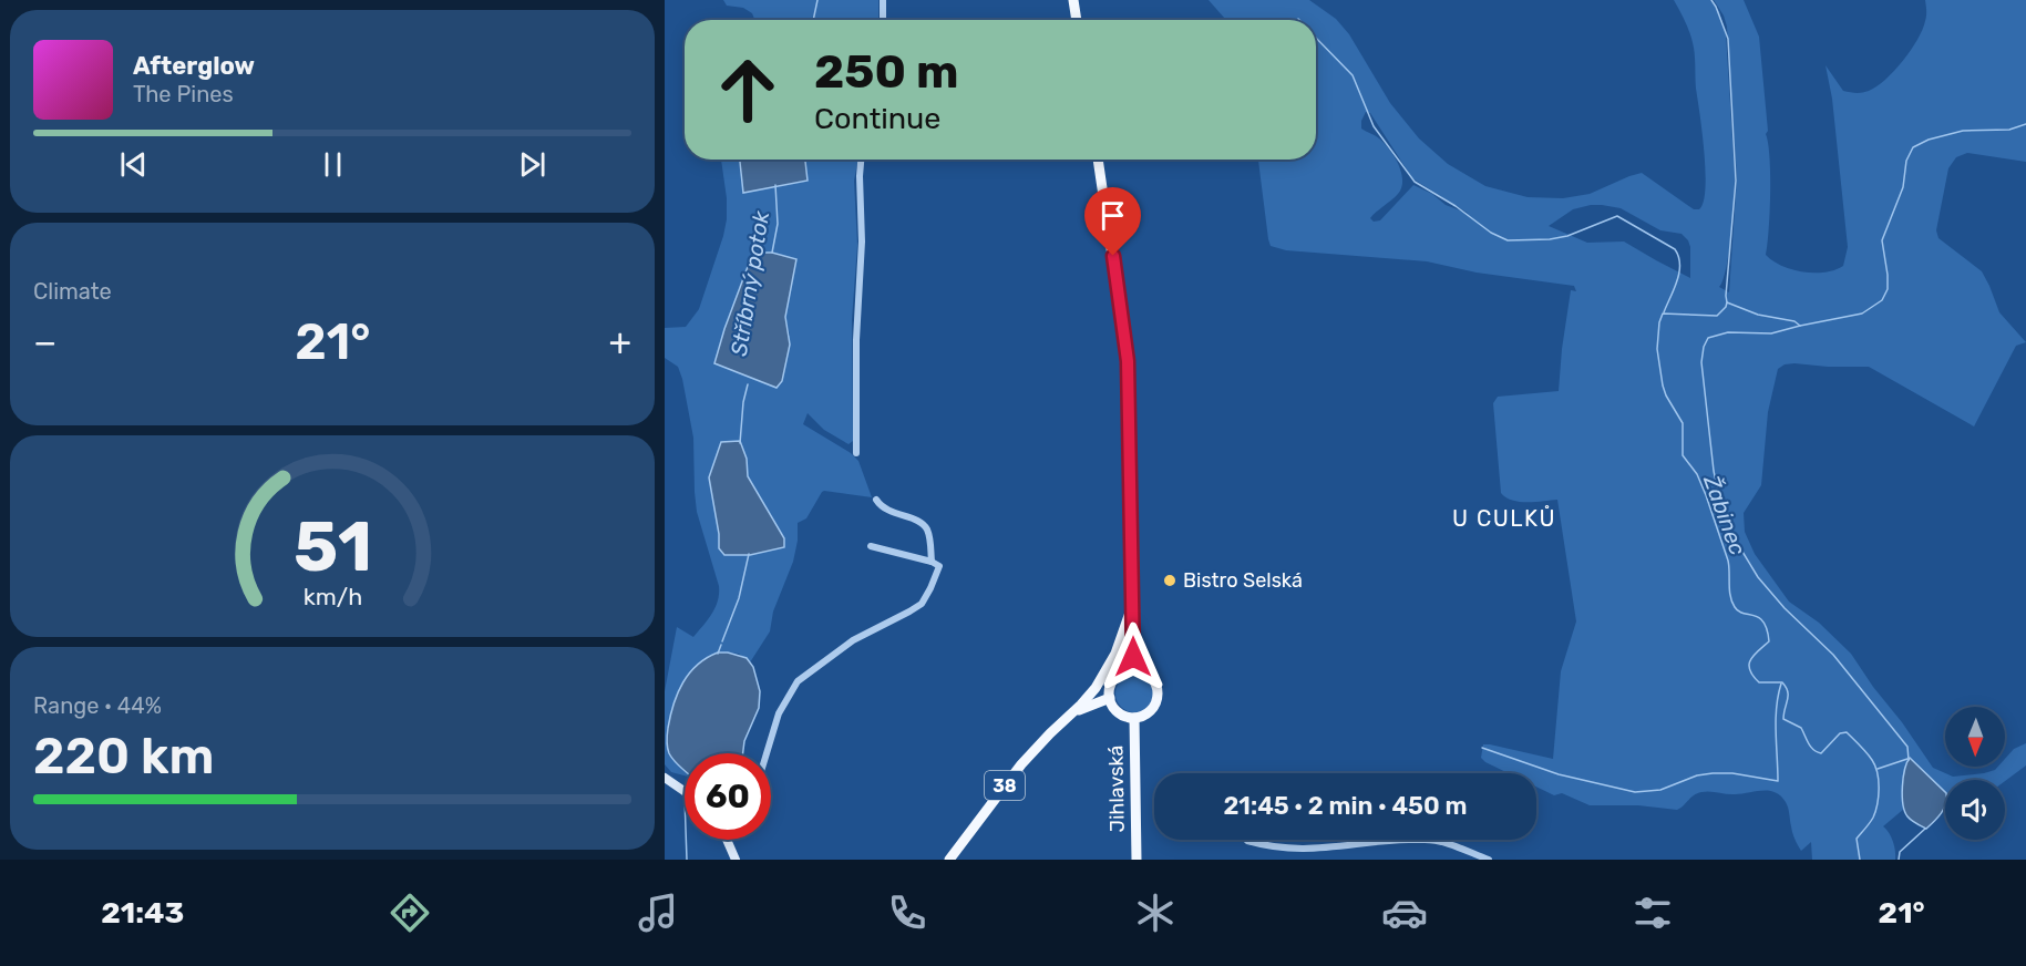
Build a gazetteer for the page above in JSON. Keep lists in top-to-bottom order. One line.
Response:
{"streets":{"main road":["38","Jihlavská"]},"crossings":[["38","Jihlavská"]],"districts":["U CULKŮ"],"water":["Stříbrný potok","Žabinec"],"places":["Bistro Selská"],"north":"bottom","page":{"turn":["250 m","Continue"],"song":["Afterglow","The Pines"],"tile":["Climate",["Range · 44%","220 km"]],"heat":["−","21°","+"],"limit":"60","trip":"21:45 · 2 min · 450 m","tabs":["21:43","21°"],"gauge":["51","km/h"]}}
